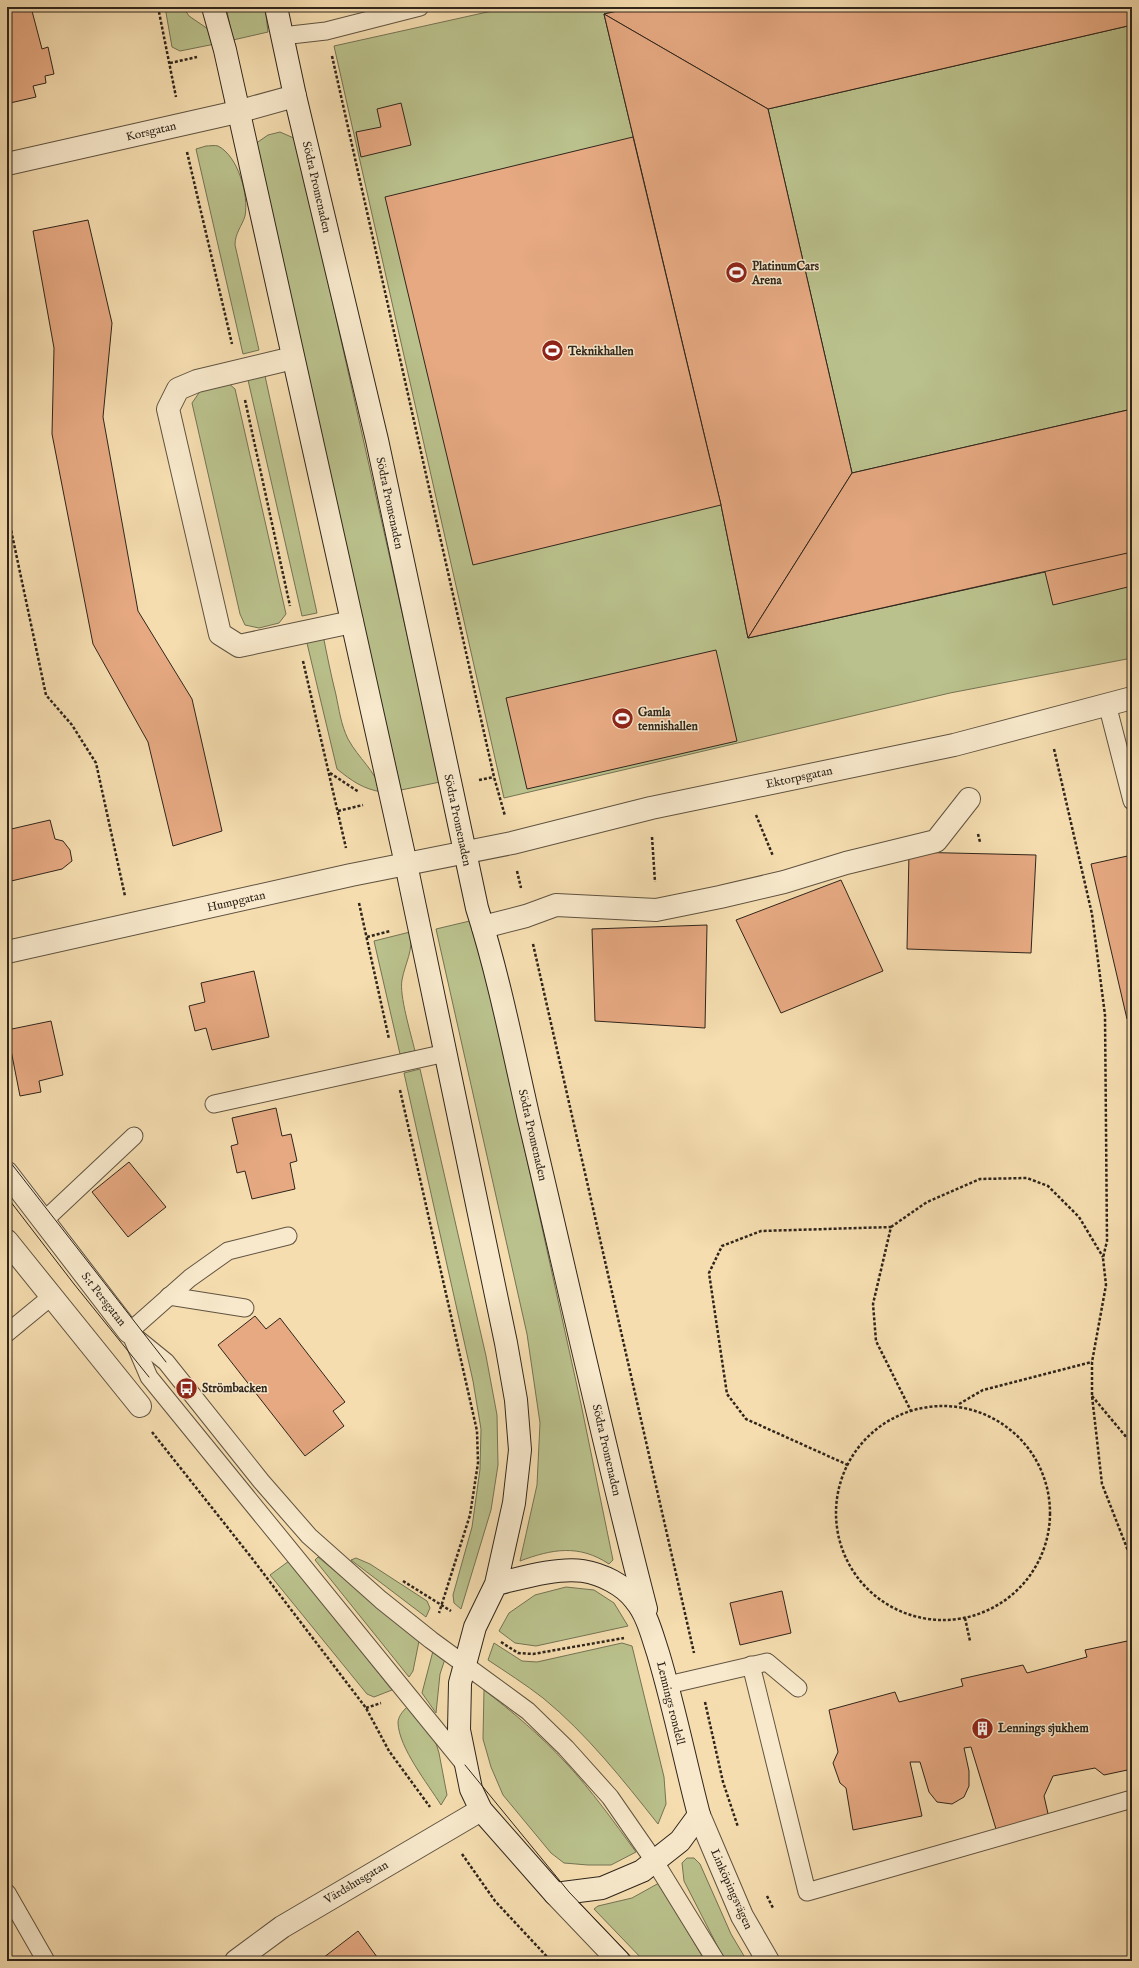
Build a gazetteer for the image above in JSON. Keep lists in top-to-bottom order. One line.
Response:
{"streets":{"main road":["Korsgatan","Södra Promenaden","Ektorpsgatan","Humpgatan","S:t Persgatan","Lennings rondell","Värdshusgatan","Linköpingsvägen"]},"crossings":[["Korsgatan","Södra Promenaden"],["Södra Promenaden","Ektorpsgatan"],["Södra Promenaden","Humpgatan"],["Södra Promenaden","Lennings rondell"],["Ektorpsgatan","Humpgatan"],["Lennings rondell","Linköpingsvägen"]],"places":{"sports":["PlatinumCars Arena","Teknikhallen","Gamla tennishallen"],"bus stop":["Strömbacken"],"building":["Lennings sjukhem"]}}
